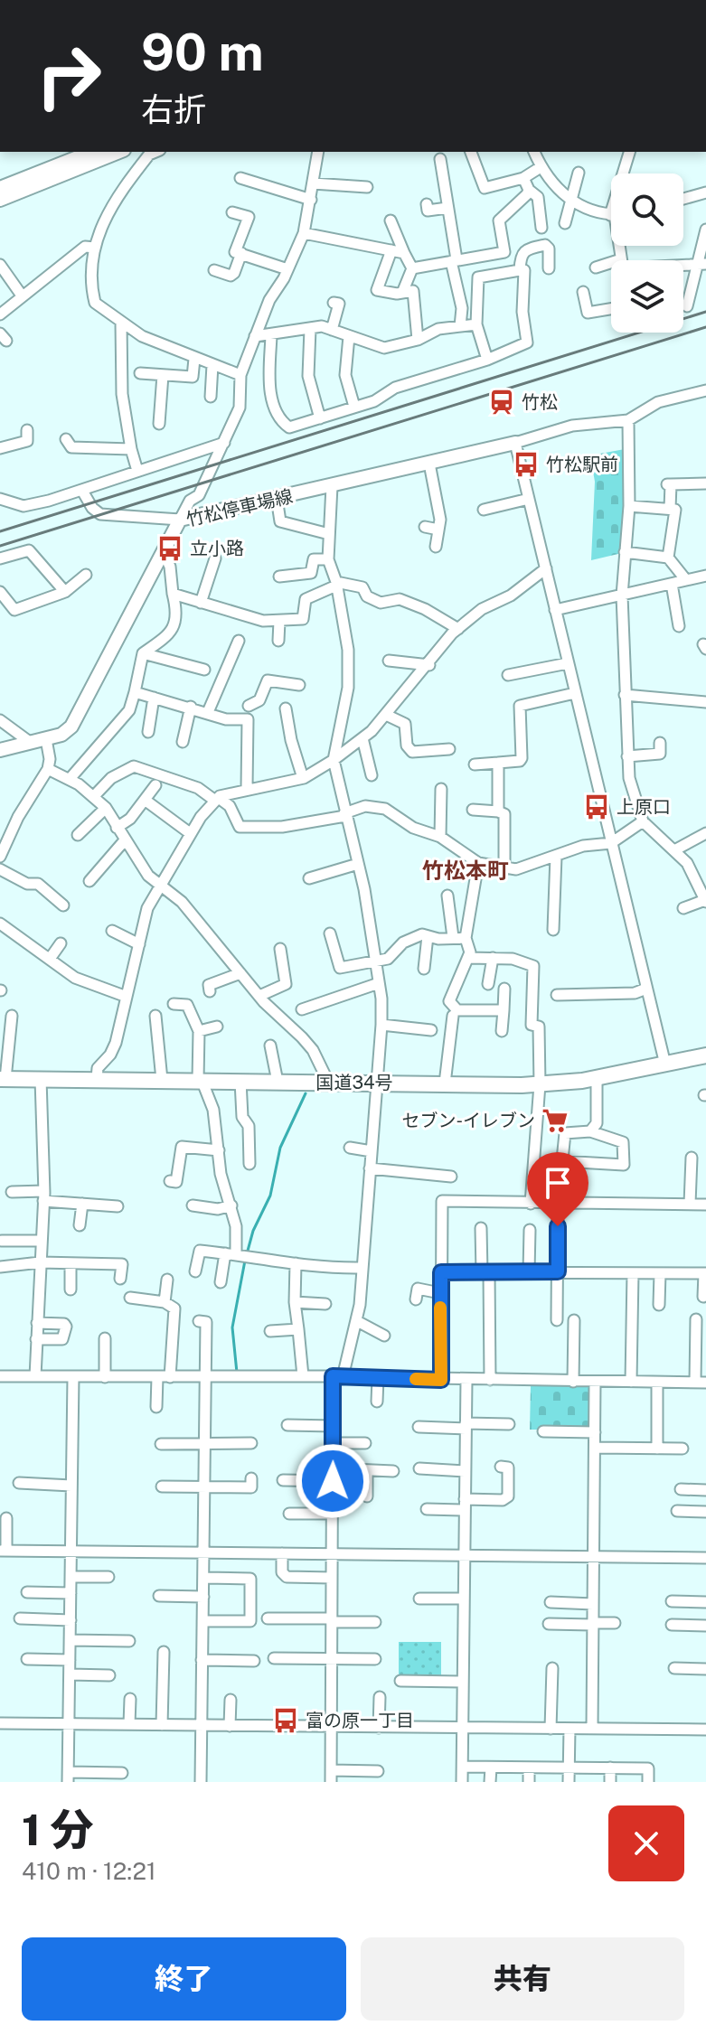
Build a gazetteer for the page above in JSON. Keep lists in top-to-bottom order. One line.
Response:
{"streets":{"highway":["国道34号"],"main road":["竹松停車場線"]},"districts":["竹松本町"],"places":{"station":["竹松"],"bus stop":["竹松駅前","立小路","上原口","富の原一丁目"],"supermarket":["セブン-イレブン"]},"page":{"turn":["90 m","右折"],"heading":["1 分","410 m · 12:21"],"buttons":["終了","共有"]}}
